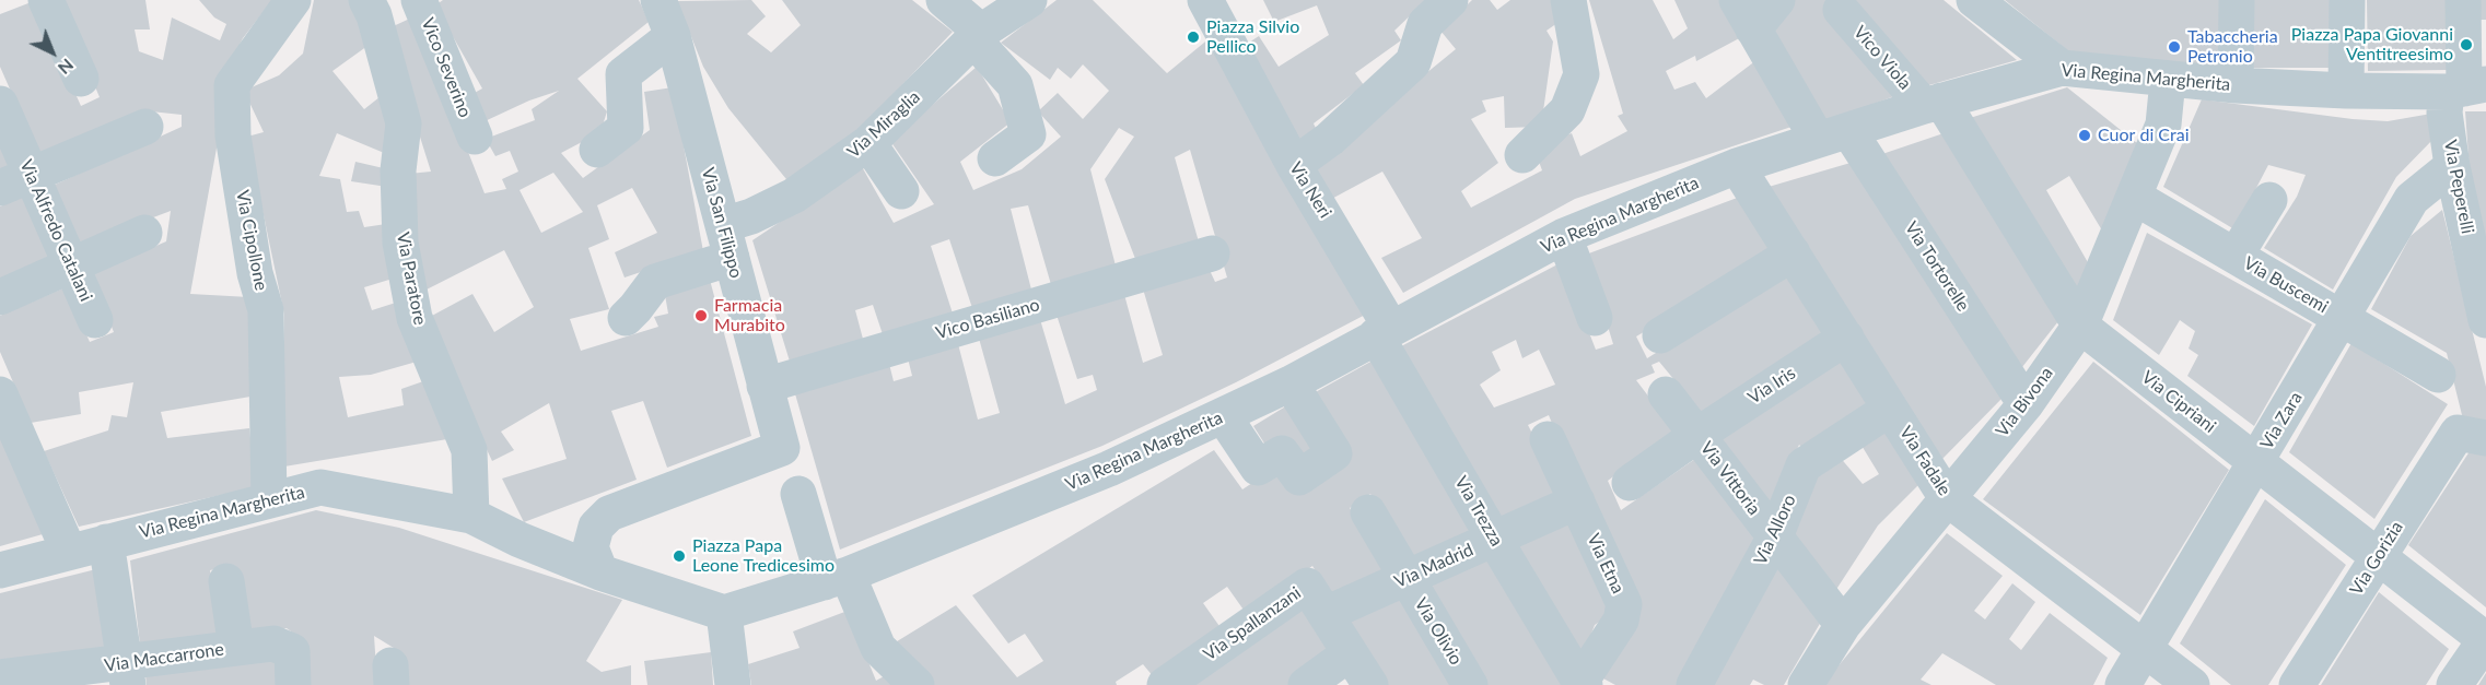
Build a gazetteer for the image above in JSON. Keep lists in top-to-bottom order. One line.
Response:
{"streets":{"street":["Vico Viola","Vico Severino","Via Regina Margherita","Via Miraglia","Via Peperelli","Via Neri","Via San Filippo","Via Alfredo Catalani","Via Cipollone","Via Tortorelle","Via Paratore","Via Buscemi","Vico Basiliano","Via Iris","Via Bivona","Via Cipriani","Via Zara","Via Fadale","Via Vittoria","Via Trezza","Via Alloro","Via Gorizia","Via Etna","Via Madrid","Via Spallanzani","Via Olivio","Via Maccarrone"]},"crossings":[["Vico Viola","Via Regina Margherita"],["Vico Viola","Via Cipriani"],["Via Regina Margherita","Via Peperelli"],["Via Regina Margherita","Via Neri"],["Via Regina Margherita","Via San Filippo"],["Via Regina Margherita","Via Cipollone"],["Via Regina Margherita","Via Tortorelle"],["Via Regina Margherita","Via Paratore"],["Via Regina Margherita","Via Bivona"],["Via Regina Margherita","Via Cipriani"],["Via Regina Margherita","Via Fadale"],["Via Regina Margherita","Via Trezza"],["Via Miraglia","Via San Filippo"],["Via Peperelli","Via Zara"],["Via Neri","Via Trezza"],["Via San Filippo","Vico Basiliano"],["Via Tortorelle","Via Bivona"],["Via Buscemi","Via Bivona"],["Via Buscemi","Via Zara"],["Via Iris","Via Fadale"],["Via Iris","Via Vittoria"],["Via Bivona","Via Cipriani"],["Via Bivona","Via Fadale"],["Via Bivona","Via Vittoria"],["Via Cipriani","Via Zara"],["Via Cipriani","Via Gorizia"],["Via Zara","Via Fadale"],["Via Fadale","Via Alloro"],["Via Vittoria","Via Alloro"],["Via Trezza","Via Etna"],["Via Trezza","Via Madrid"],["Via Etna","Via Madrid"],["Via Madrid","Via Spallanzani"],["Via Madrid","Via Olivio"]],"places":["Piazza Silvio Pellico","Piazza Papa Giovanni Ventitreesimo","Tabaccheria Petronio","Cuor di Crai","Farmacia Murabito","Piazza Papa Leone Tredicesimo"],"north":"bottom right"}
